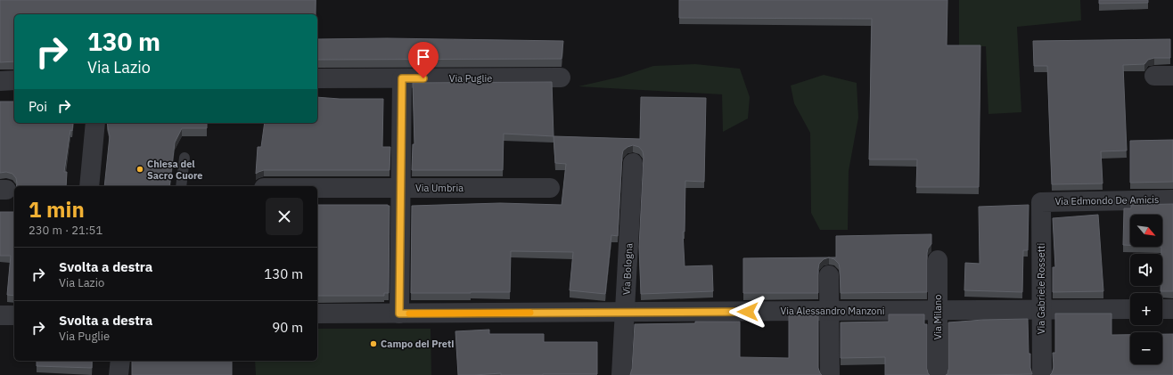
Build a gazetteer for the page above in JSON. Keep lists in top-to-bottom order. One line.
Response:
{"streets":{"street":["Via Puglie","Via Umbria","Via Edmondo De Amicis","Via Bologna","Via Gabriele Rossetti","Via Alessandro Manzoni","Via Milano"]},"crossings":[["Via Edmondo De Amicis","Via Gabriele Rossetti"],["Via Bologna","Via Alessandro Manzoni"],["Via Gabriele Rossetti","Via Alessandro Manzoni"],["Via Alessandro Manzoni","Via Milano"]],"places":["Chiesa del Sacro Cuore","Campo dei Preti"],"north":"bottom right","page":{"turn":["130 m","Via Lazio"],"then":"Poi","heading":["1 min","230 m · 21:51"],"map_buttons":["+","−"],"list":[{"name":"Svolta a destra","note":"Via Lazio","value":"130 m"},{"name":"Svolta a destra","note":"Via Puglie","value":"90 m"}]}}
